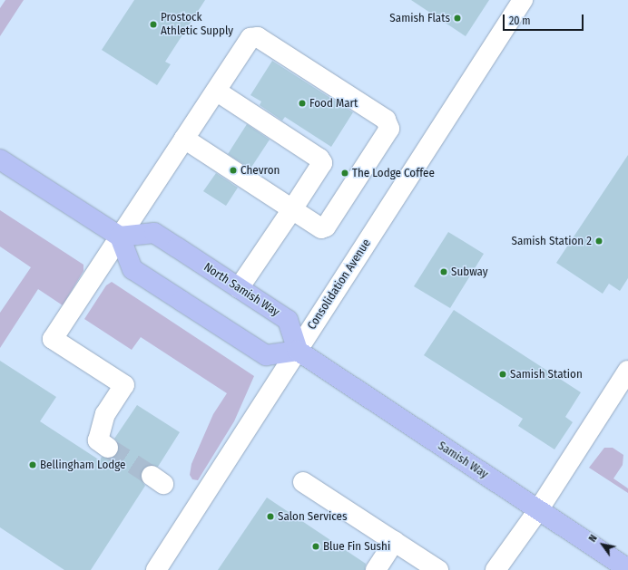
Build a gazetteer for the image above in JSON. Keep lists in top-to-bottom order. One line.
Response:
{"streets":{"main road":["North Samish Way","Samish Way"],"street":["Consolidation Avenue"]},"crossings":[["Consolidation Avenue","North Samish Way"],["Consolidation Avenue","Samish Way"],["North Samish Way","Samish Way"]],"places":["Samish Flats","Prostock Athletic Supply","Food Mart","Chevron","The Lodge Coffee","Samish Station 2","Subway","Samish Station","Bellingham Lodge","Salon Services","Blue Fin Sushi"],"scale_bar":"20 m","north":"top left"}
